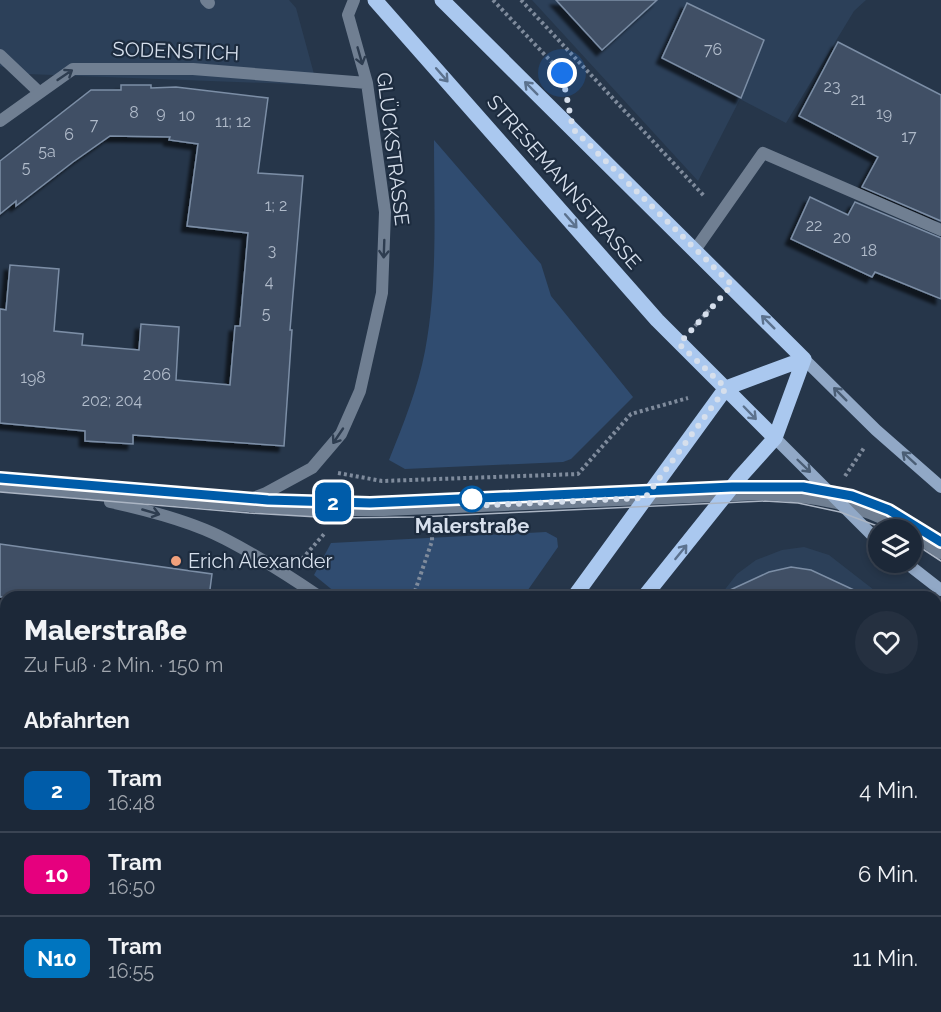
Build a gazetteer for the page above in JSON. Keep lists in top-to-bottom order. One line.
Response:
{"streets":{"main road":["STRESEMANNSTRASSE"],"street":["SODENSTICH","GLÜCKSTRASSE"]},"crossings":[["SODENSTICH","GLÜCKSTRASSE"]],"one_way":["SODENSTICH","GLÜCKSTRASSE"],"places":["Malerstraße","Erich Alexander"],"lines":["tram line 2"],"house_numbers":["76","23","21","8","9","19","10","11; 12","7","6","17","5a","5","1; 2","22","20","3","18","4","5","206","198","202; 204"],"page":{"on_map":"2","heading":[["Malerstraße","Zu Fuß · 2 Min. · 150 m"],"Abfahrten"],"list":[{"mark":"2","name":"Tram","note":"16:48","value":"4 Min."},{"mark":"10","name":"Tram","note":"16:50","value":"6 Min."},{"mark":"N10","name":"Tram","note":"16:55","value":"11 Min."}]}}
